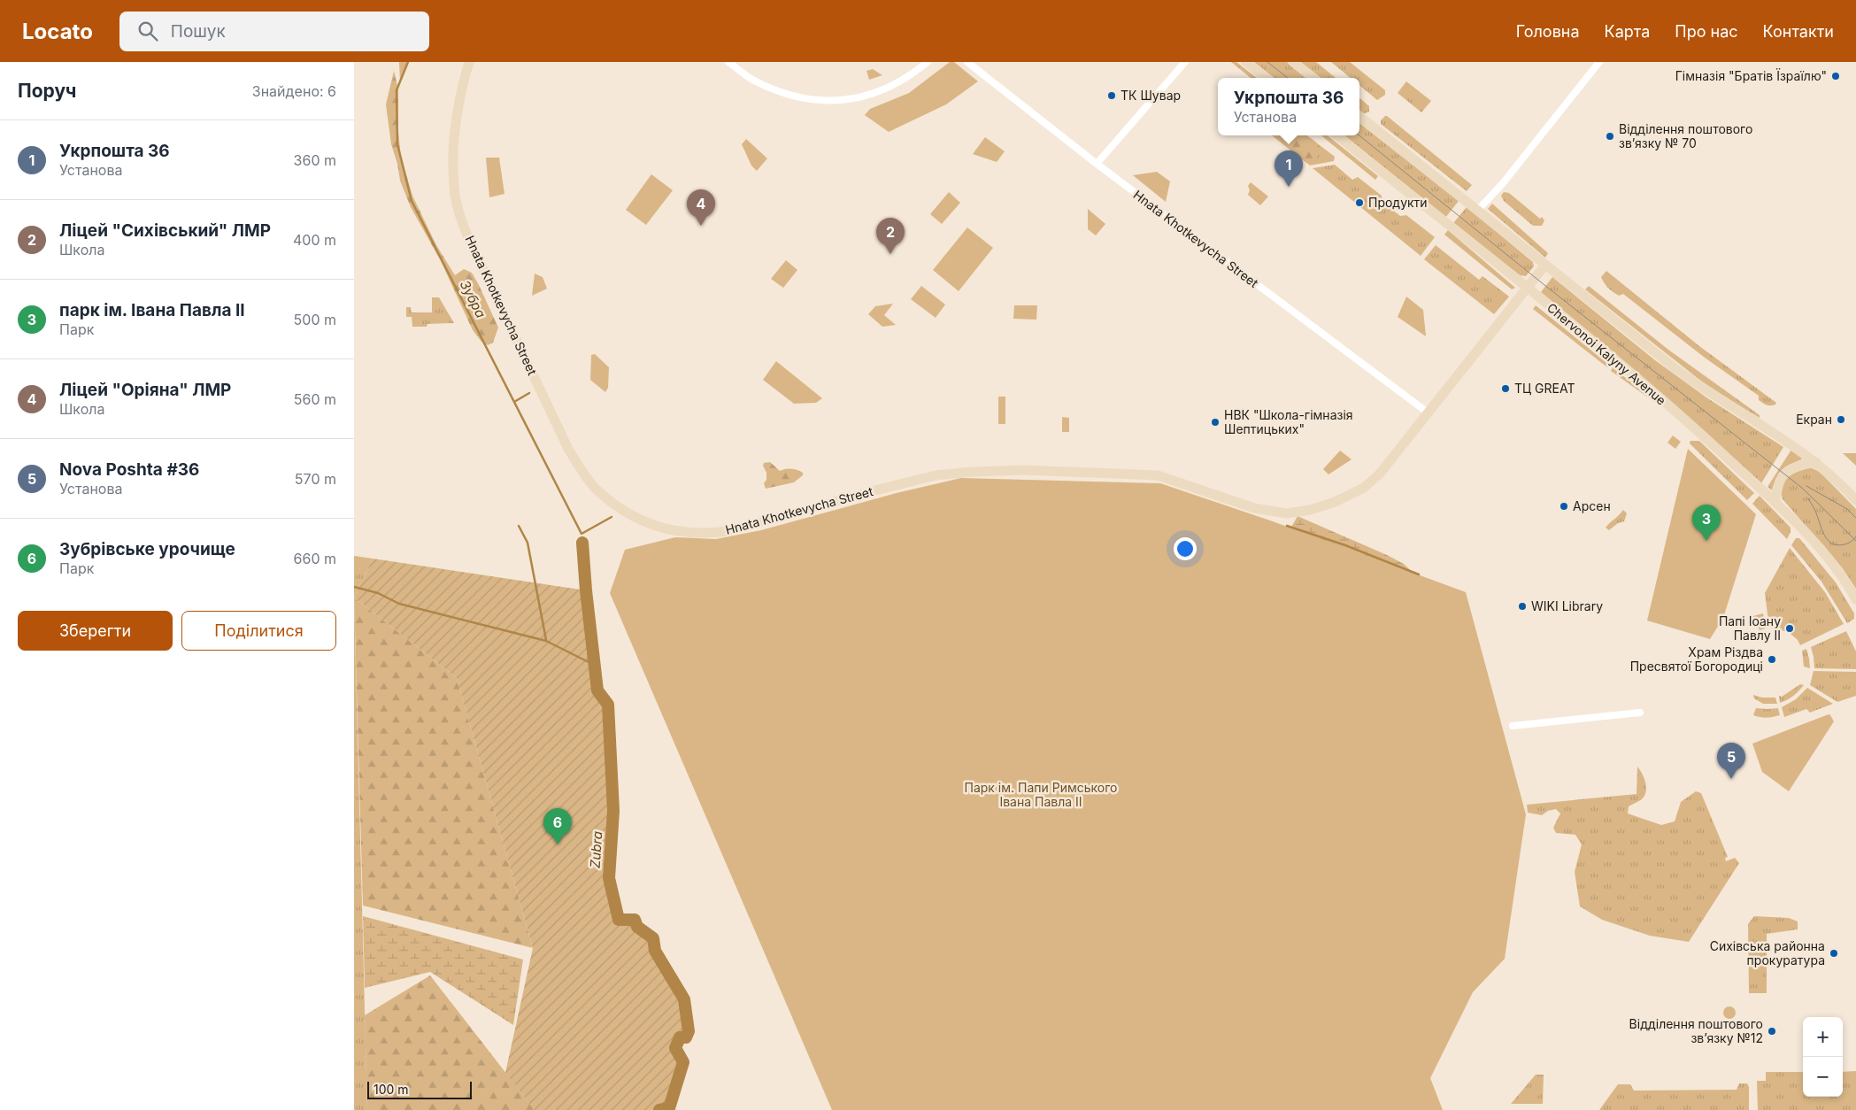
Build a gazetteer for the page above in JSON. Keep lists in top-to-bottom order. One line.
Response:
{"streets":{"street":["Hnata Khotkevycha Street","Chervonoi Kalyny Avenue"]},"crossings":[["Hnata Khotkevycha Street","Chervonoi Kalyny Avenue"]],"water":["Зубра","Zubra"],"parks":["Парк ім. Папи Римського Івана Павла ІІ"],"places":["Гімназія \"Братів Їзраїлю\"","ТК Шувар","Відділення поштового зв’язку № 70","Продукти","ТЦ GREAT","Екран","НВК \"Школа-гімназія Шептицьких\"","Арсен","WIKI Library","Папі Іоану Павлу II","Храм Різдва Пресвятої Богородиці","Сихівська районна прокуратура","Відділення поштового зв’язку №12"],"scale_bar":"100 m","page":{"header":"Locato","search":"Пошук","nav":["Головна","Карта","Про нас","Контакти"],"heading":["Поруч","Знайдено: 6"],"popup":["Укрпошта 36","Установа"],"list":[{"mark":"1","name":"Укрпошта 36","note":"Установа","value":"360 m"},{"mark":"2","name":"Ліцей \"Сихівський\" ЛМР","note":"Школа","value":"400 m"},{"mark":"3","name":"парк ім. Івана Павла II","note":"Парк","value":"500 m"},{"mark":"4","name":"Ліцей \"Оріяна\" ЛМР","note":"Школа","value":"560 m"},{"mark":"5","name":"Nova Poshta #36","note":"Установа","value":"570 m"},{"mark":"6","name":"Зубрівське урочище","note":"Парк","value":"660 m"}],"pins":["1","4","2","3","5","6"],"buttons":["Зберегти","Поділитися"],"map_buttons":["+","−"],"scale":"100 m"}}
